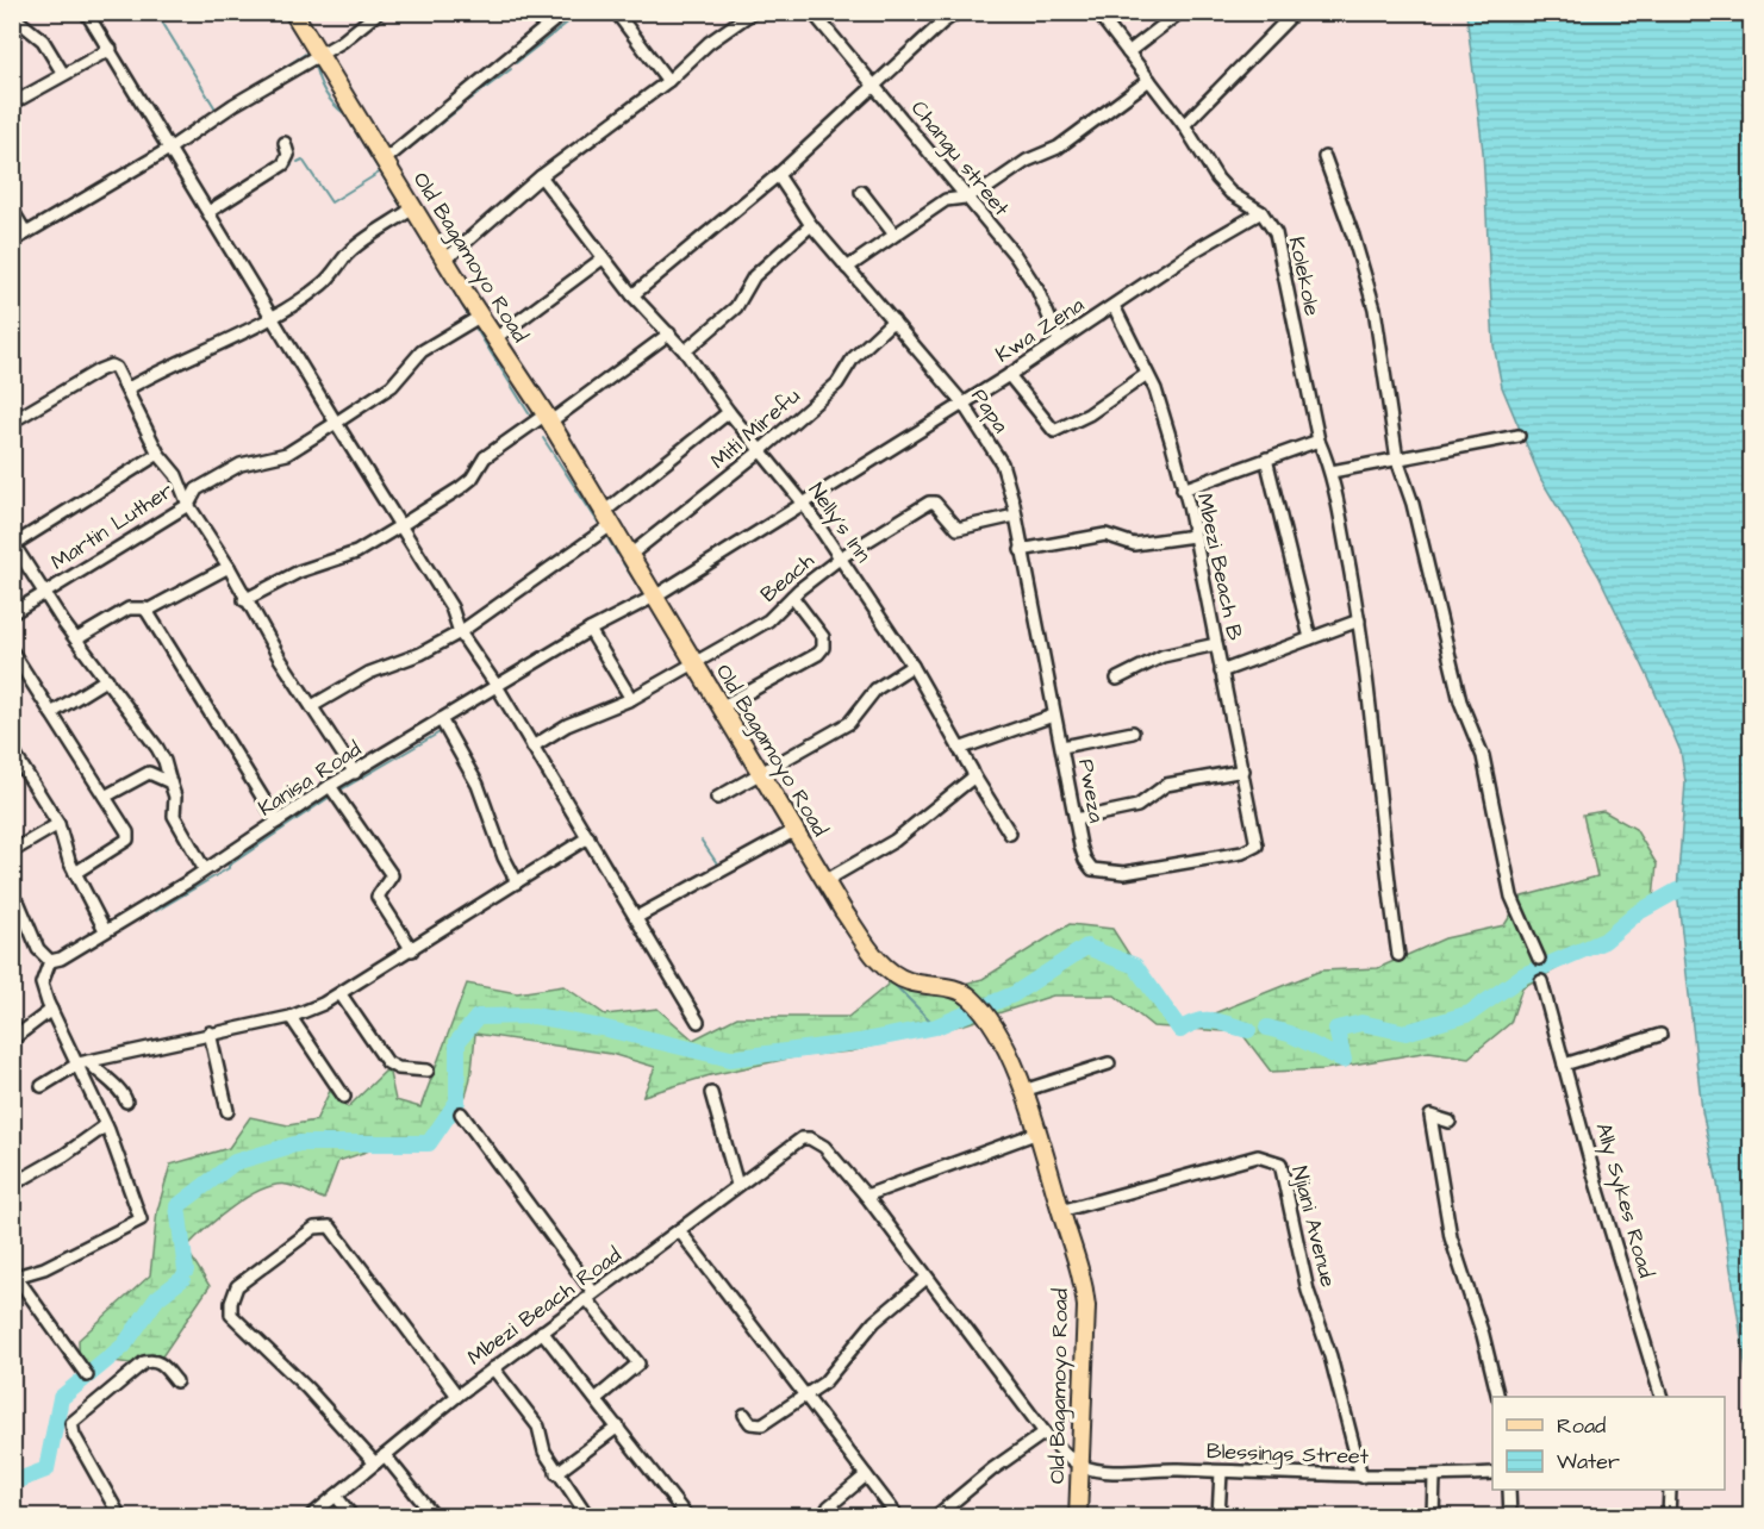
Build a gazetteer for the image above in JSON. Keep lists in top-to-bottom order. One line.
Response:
{"streets":{"main road":["Old Bagamoyo Road"],"street":["Changu street","Kolekole","Kwa Zena","Papa","Miti Mirefu","Nelly's Inn","Martin Luther","Mbezi Beach B","Beach","Kanisa Road","Pweza","Ally Sykes Road","Njiani Avenue","Mbezi Beach Road","Blessings Street"]},"crossings":[["Changu street","Kwa Zena"],["Old Bagamoyo Road","Kwa Zena"],["Old Bagamoyo Road","Miti Mirefu"],["Old Bagamoyo Road","Martin Luther"],["Old Bagamoyo Road","Beach"],["Old Bagamoyo Road","Kanisa Road"],["Old Bagamoyo Road","Njiani Avenue"],["Old Bagamoyo Road","Blessings Street"],["Kolekole","Kwa Zena"],["Kwa Zena","Papa"],["Kwa Zena","Nelly's Inn"],["Kwa Zena","Mbezi Beach B"],["Kwa Zena","Kanisa Road"],["Papa","Miti Mirefu"],["Papa","Beach"],["Papa","Pweza"],["Miti Mirefu","Nelly's Inn"],["Nelly's Inn","Beach"],["Mbezi Beach B","Pweza"],["Njiani Avenue","Blessings Street"]],"legend":["Road","Water"]}
